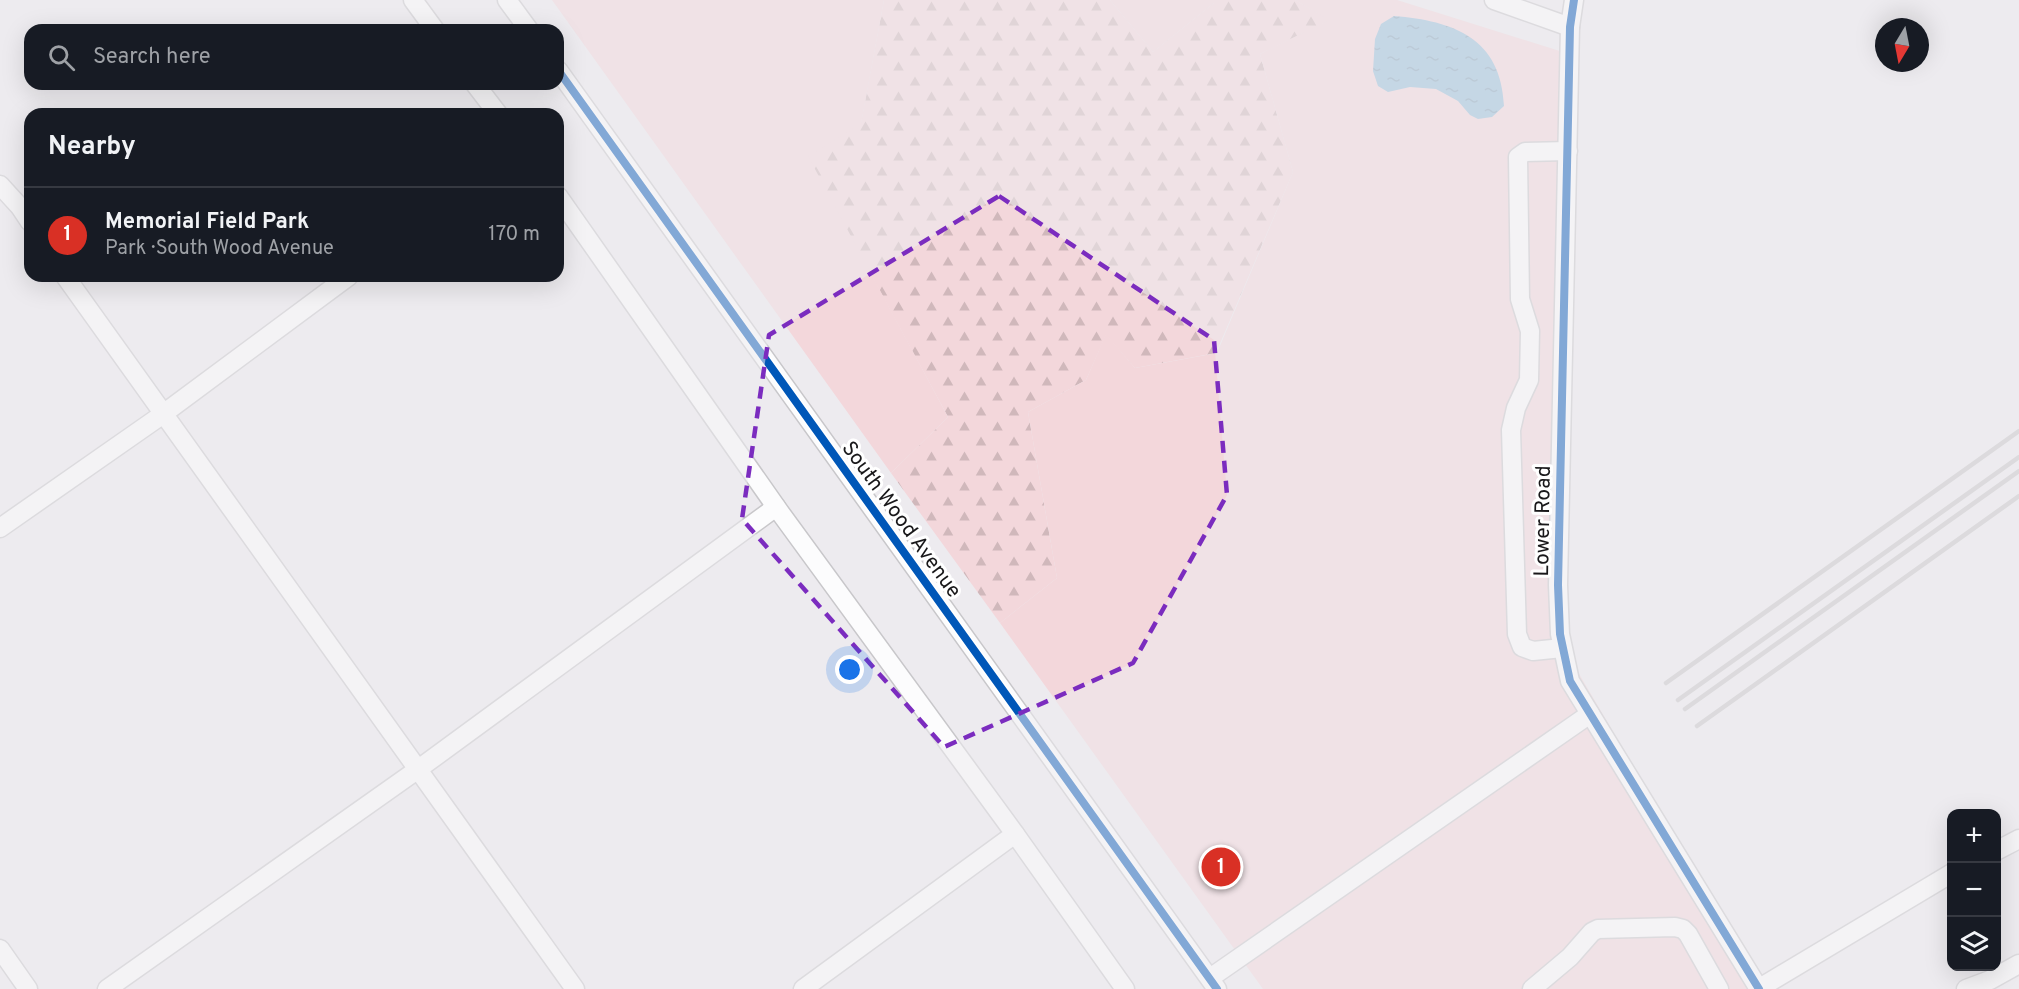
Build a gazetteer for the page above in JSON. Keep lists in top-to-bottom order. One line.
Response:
{"streets":{"street":["South Wood Avenue","Lower Road"]},"north":"bottom","page":{"search":"Search here","heading":"Nearby","list":[{"mark":"1","name":"Memorial Field Park","note":"Park · South Wood Avenue","value":"170 m"}],"map_buttons":["+","−"],"pins":"1"}}
